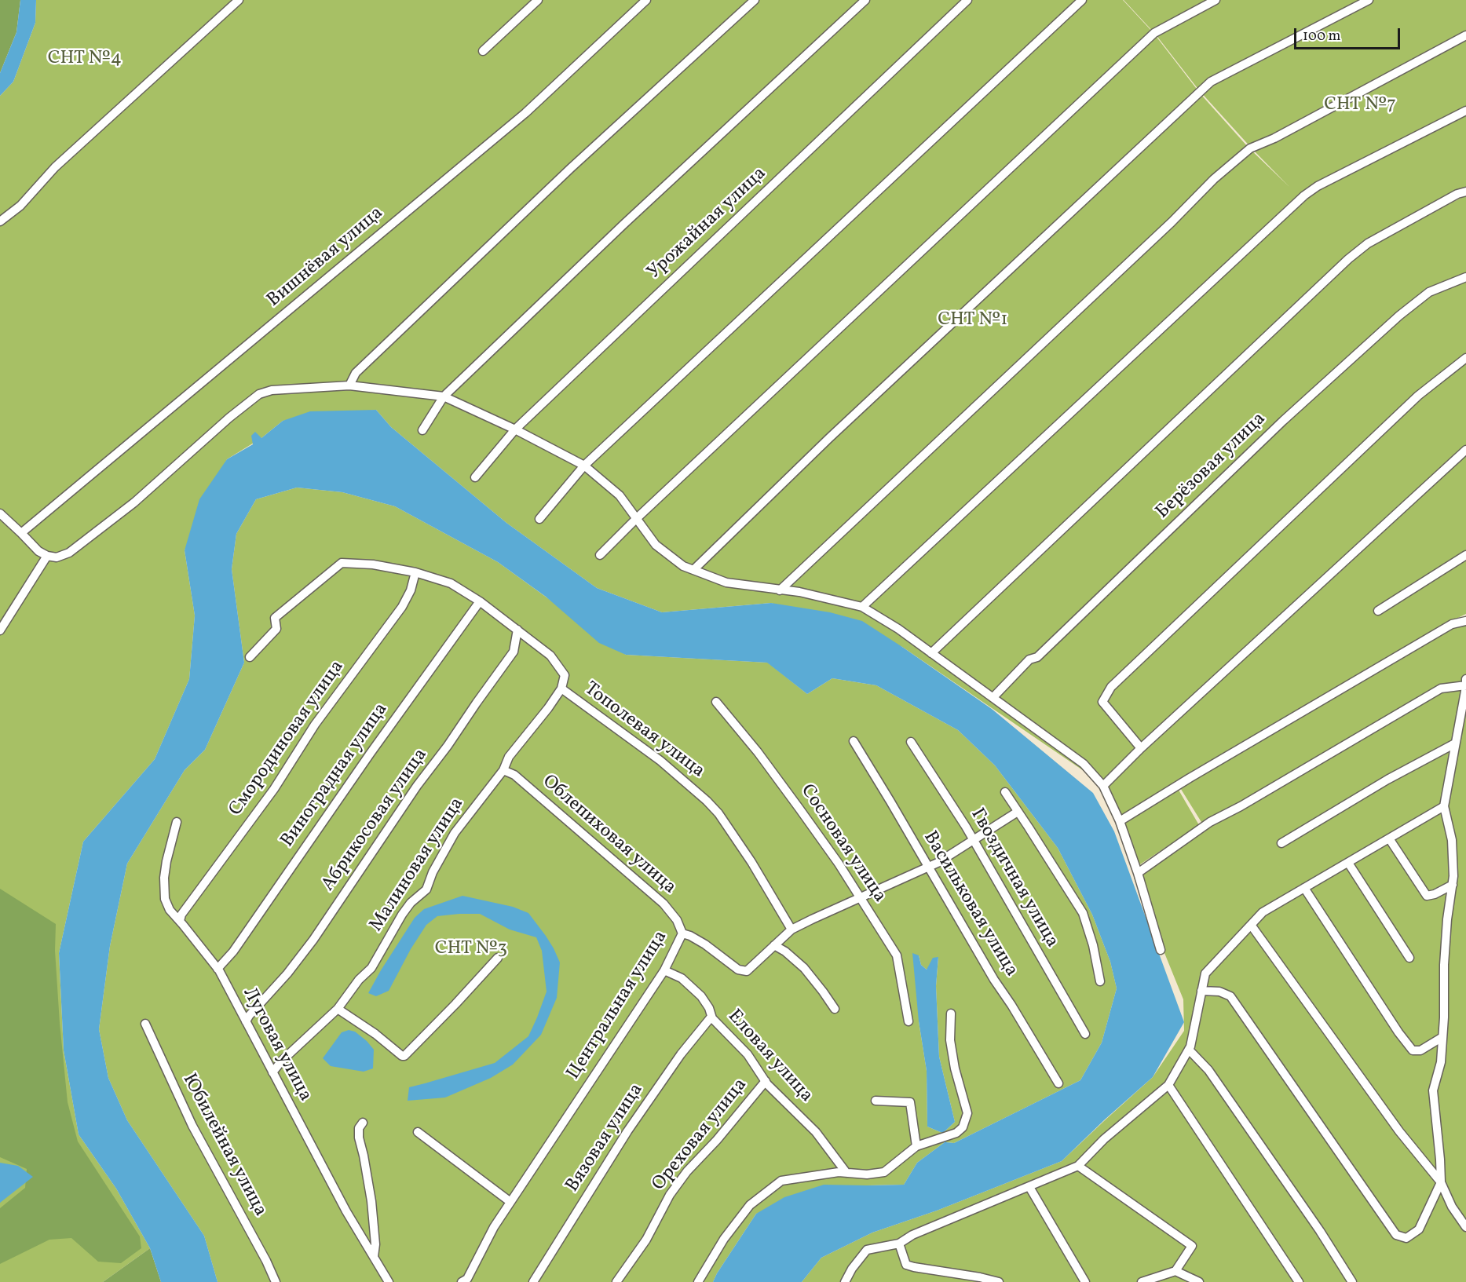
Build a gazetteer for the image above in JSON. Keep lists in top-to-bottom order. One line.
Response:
{"streets":{"street":["Урожайная улица","Вишнёвая улица","Берёзовая улица","Тополевая улица","Смородиновая улица","Виноградная улица","Абрикосовая улица","Облепиховая улица","Сосновая улица","Малиновая улица","Гвоздичная улица","Васильковая улица","Центральная улица","Луговая улица","Еловая улица","Ореховая улица","Вязовая улица","Юбилейная улица"]},"crossings":[["Тополевая улица","Смородиновая улица"],["Тополевая улица","Виноградная улица"],["Тополевая улица","Абрикосовая улица"],["Тополевая улица","Малиновая улица"],["Тополевая улица","Центральная улица"],["Смородиновая улица","Луговая улица"],["Виноградная улица","Луговая улица"],["Абрикосовая улица","Луговая улица"],["Облепиховая улица","Малиновая улица"],["Облепиховая улица","Центральная улица"],["Сосновая улица","Центральная улица"],["Малиновая улица","Луговая улица"],["Гвоздичная улица","Центральная улица"],["Васильковая улица","Центральная улица"],["Центральная улица","Еловая улица"],["Еловая улица","Ореховая улица"],["Еловая улица","Вязовая улица"]],"parks":["СНТ №4","СНТ №7","СНТ №1","СНТ №3"],"scale_bar":"100 m"}
